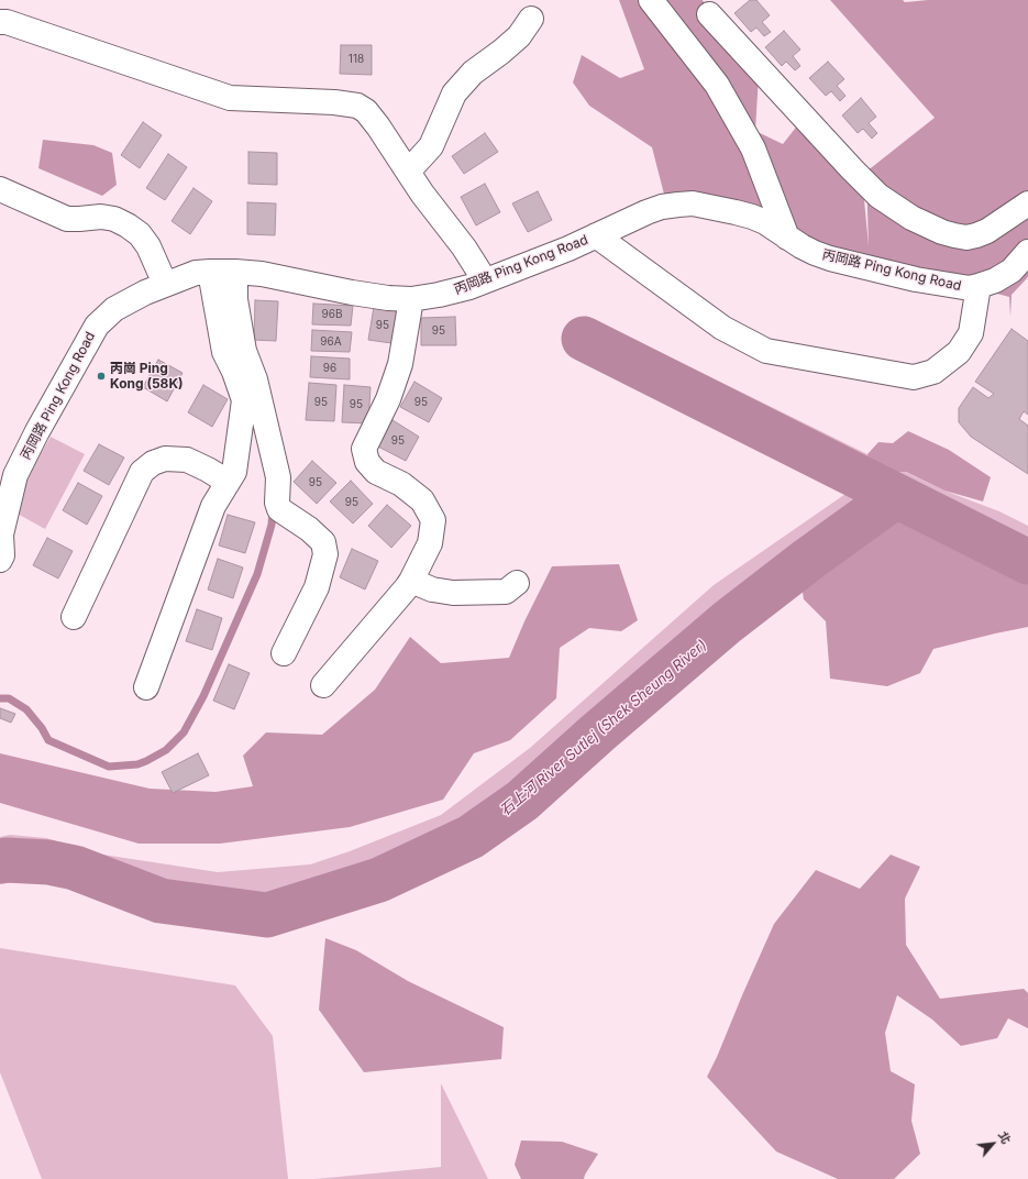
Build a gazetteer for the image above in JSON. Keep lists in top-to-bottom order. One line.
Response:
{"streets":{"street":["丙岡路 Ping Kong Road"]},"water":["石上河 River Sutlej (Shek Sheung River)"],"places":["丙崗 Ping Kong (58K)"],"house_numbers":["118","96B","95","95","96A","96","95","95","95","95","95","95"],"north":"top right"}
